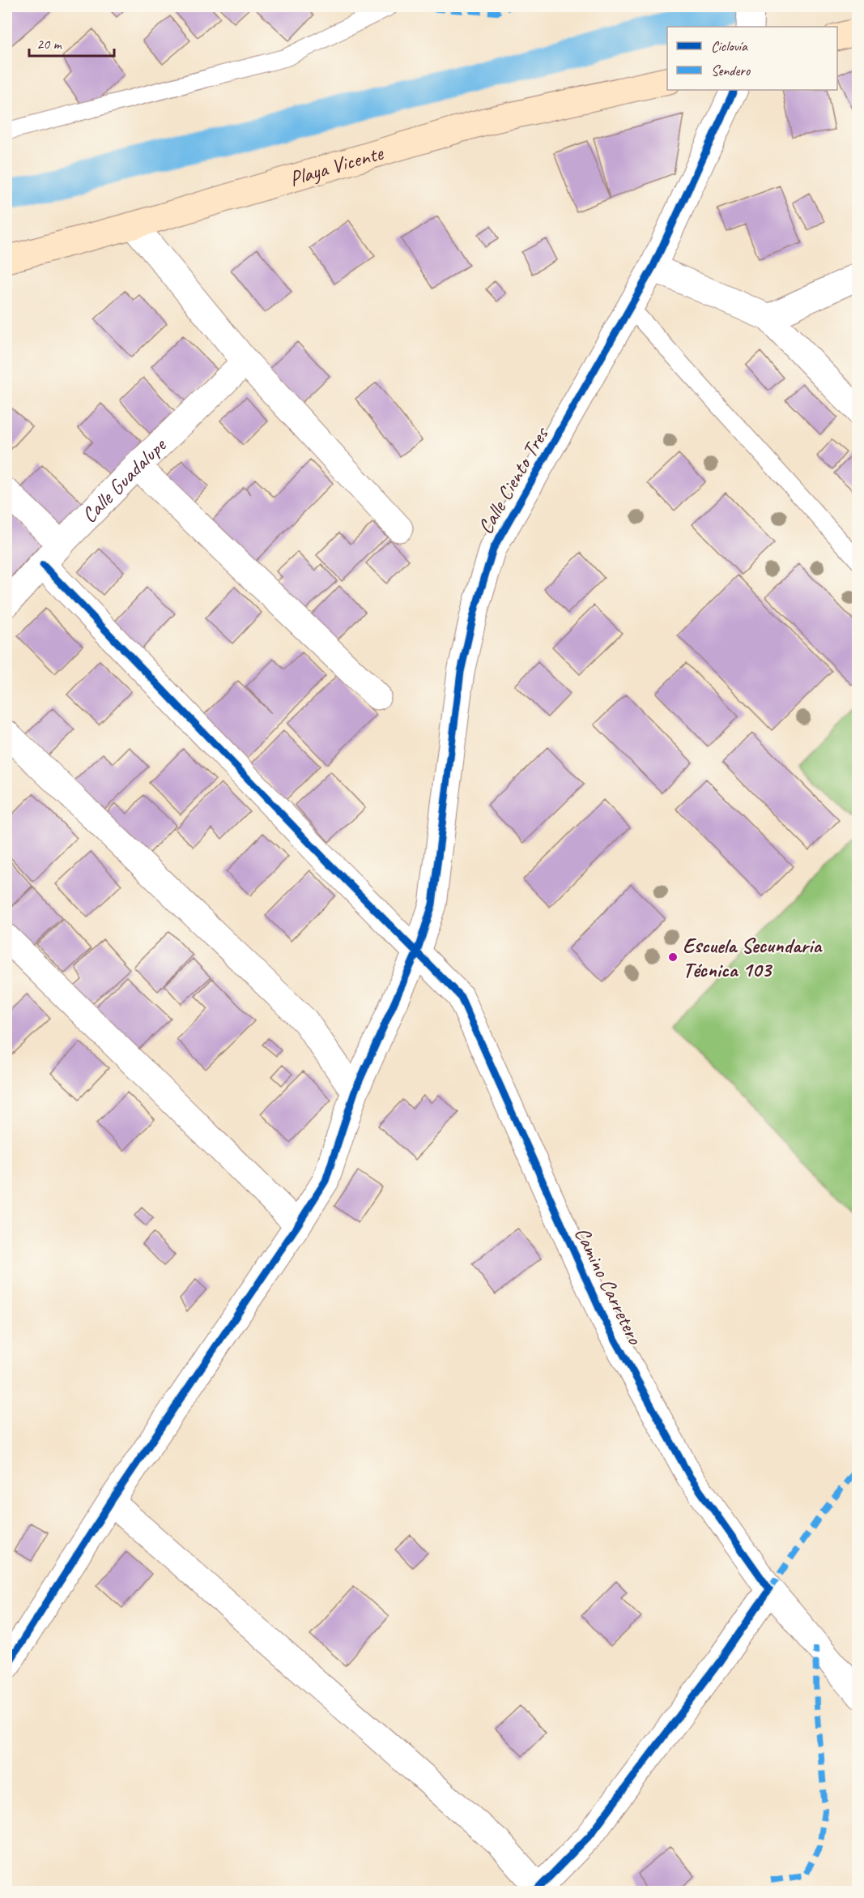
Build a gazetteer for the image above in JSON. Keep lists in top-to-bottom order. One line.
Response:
{"streets":{"street":["Playa Vicente","Calle Guadalupe","Calle Ciento Tres","Camino Carretero"]},"crossings":[["Calle Guadalupe","Camino Carretero"],["Calle Ciento Tres","Camino Carretero"]],"places":["Escuela Secundaria Técnica 103"],"legend":["Ciclovía","Sendero"],"scale_bar":"20 m"}
